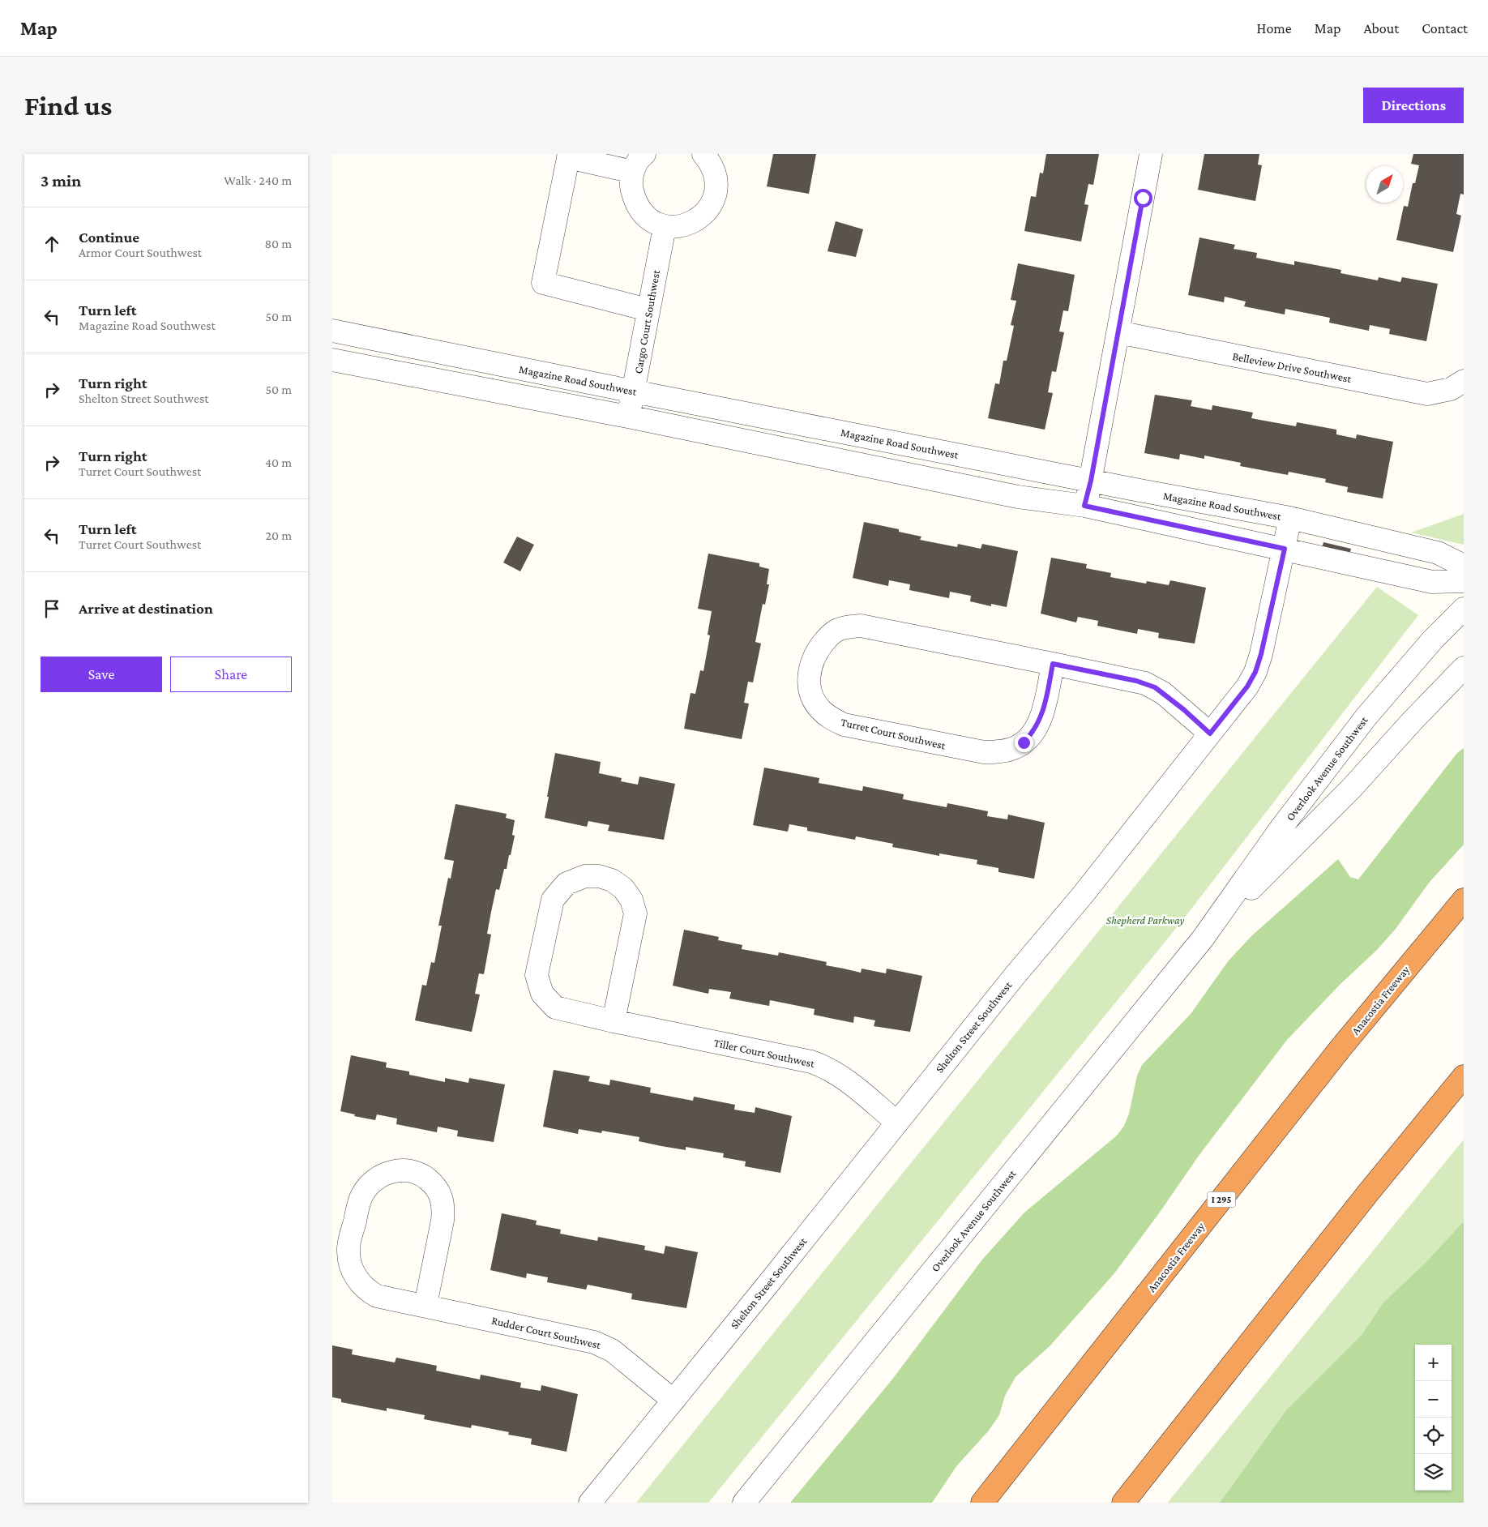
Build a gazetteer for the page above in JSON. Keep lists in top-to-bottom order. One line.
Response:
{"streets":{"highway":["Anacostia Freeway","I 295"],"street":["Cargo Court Southwest","Belleview Drive Southwest","Magazine Road Southwest","Turret Court Southwest","Overlook Avenue Southwest","Shelton Street Southwest","Tiller Court Southwest","Rudder Court Southwest"]},"crossings":[["Cargo Court Southwest","Magazine Road Southwest"],["Magazine Road Southwest","Shelton Street Southwest"],["Turret Court Southwest","Shelton Street Southwest"],["Shelton Street Southwest","Tiller Court Southwest"],["Shelton Street Southwest","Rudder Court Southwest"]],"parks":["Shepherd Parkway"],"north":"top right","page":{"header":"Map","nav":["Home","Map","About","Contact"],"buttons":["Directions",["Save","Share"]],"title":"Find us","heading":["3 min","Walk · 240 m"],"list":[["Continue","Armor Court Southwest","80 m"],["Turn left","Magazine Road Southwest","50 m"],["Turn right","Shelton Street Southwest","50 m"],["Turn right","Turret Court Southwest","40 m"],["Turn left","Turret Court Southwest","20 m"],"Arrive at destination"],"map_buttons":["+","−"]}}
